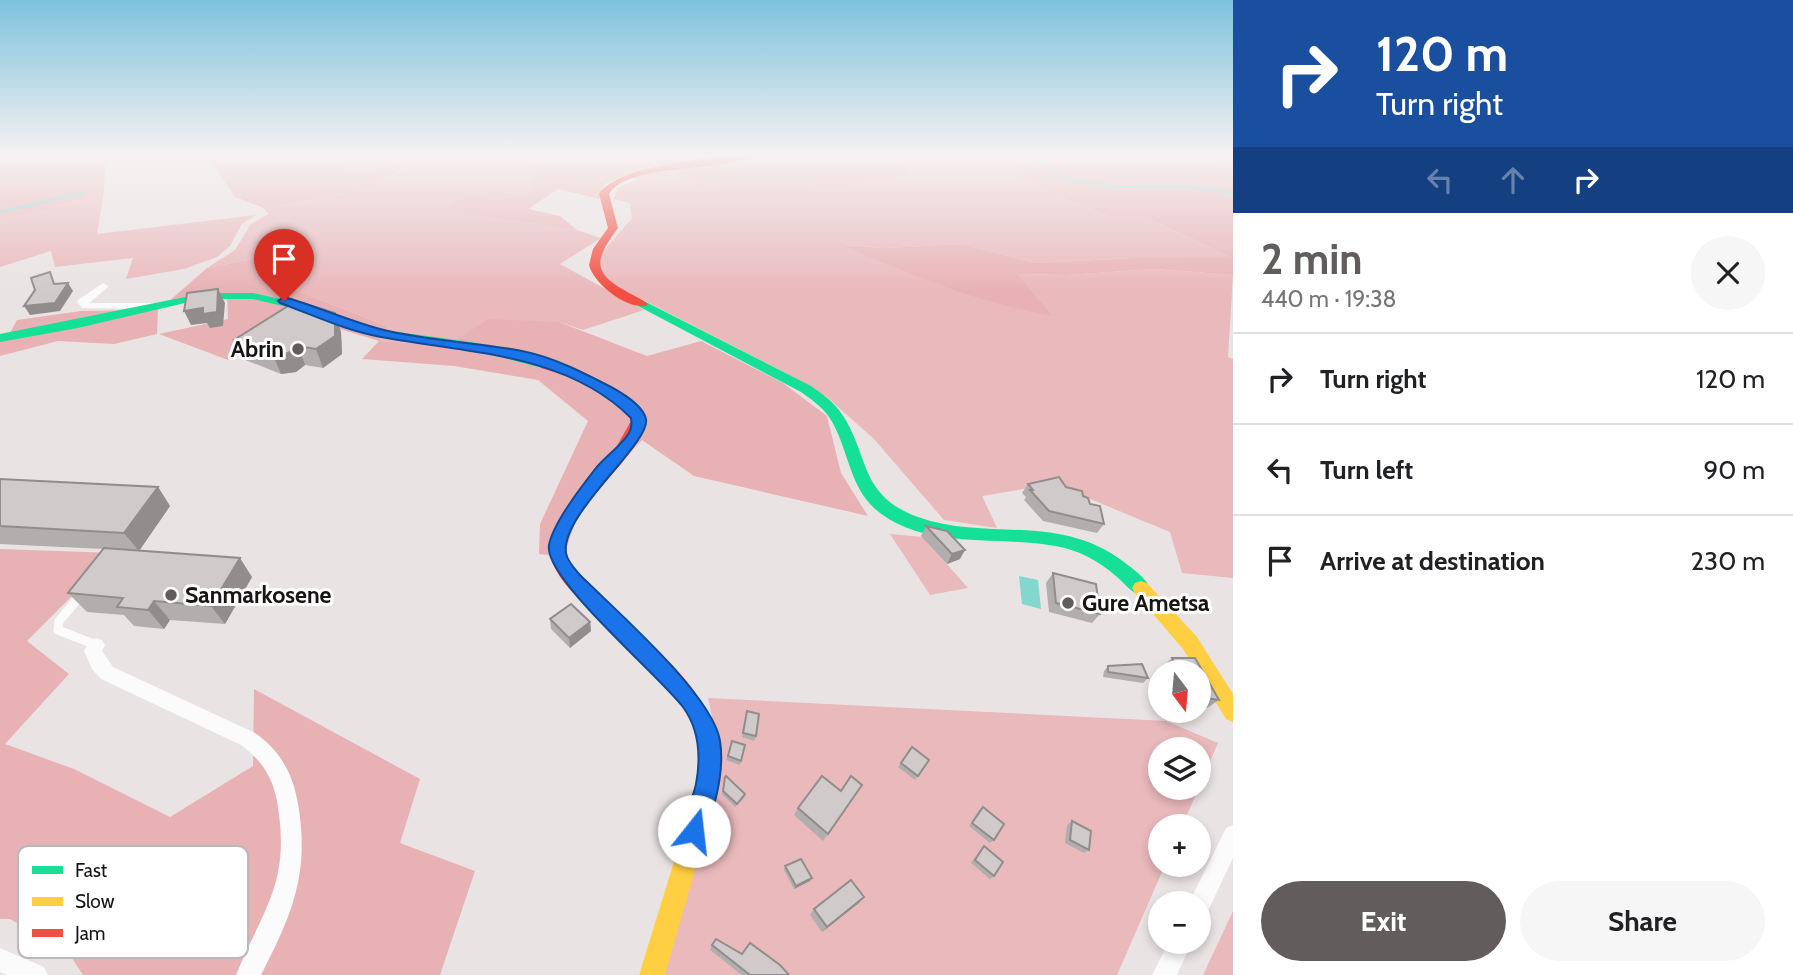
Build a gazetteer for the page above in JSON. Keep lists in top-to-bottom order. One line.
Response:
{"places":["Abrin","Sanmarkosene","Gure Ametsa"],"legend":["Fast","Slow","Jam"],"north":"bottom","page":{"turn":["120 m","Turn right"],"heading":["2 min","440 m · 19:38"],"list":[{"name":"Turn right","value":"120 m"},{"name":"Turn left","value":"90 m"},{"name":"Arrive at destination","value":"230 m"}],"map_buttons":["+","−"],"buttons":["Exit","Share"]}}
